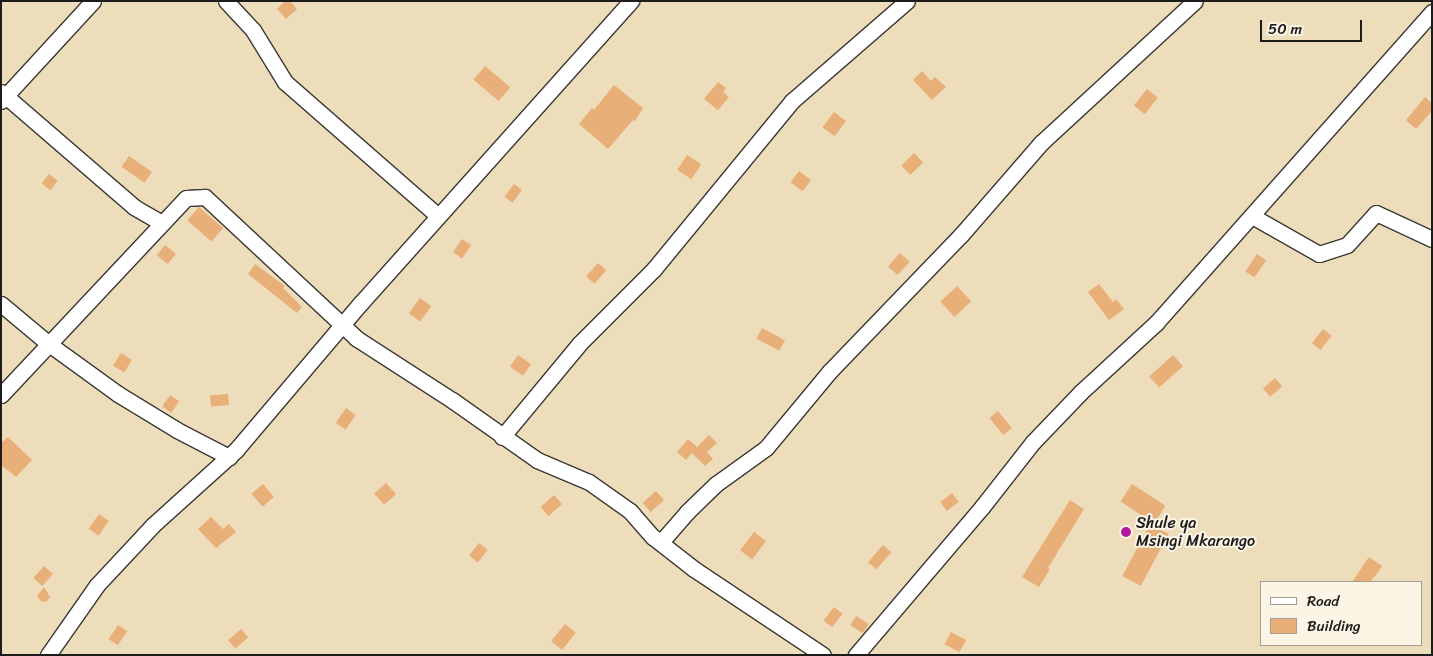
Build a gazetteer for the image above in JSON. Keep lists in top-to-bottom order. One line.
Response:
{"places":["Shule ya Msingi Mkarango"],"legend":["Road","Building"],"scale_bar":"50 m"}
